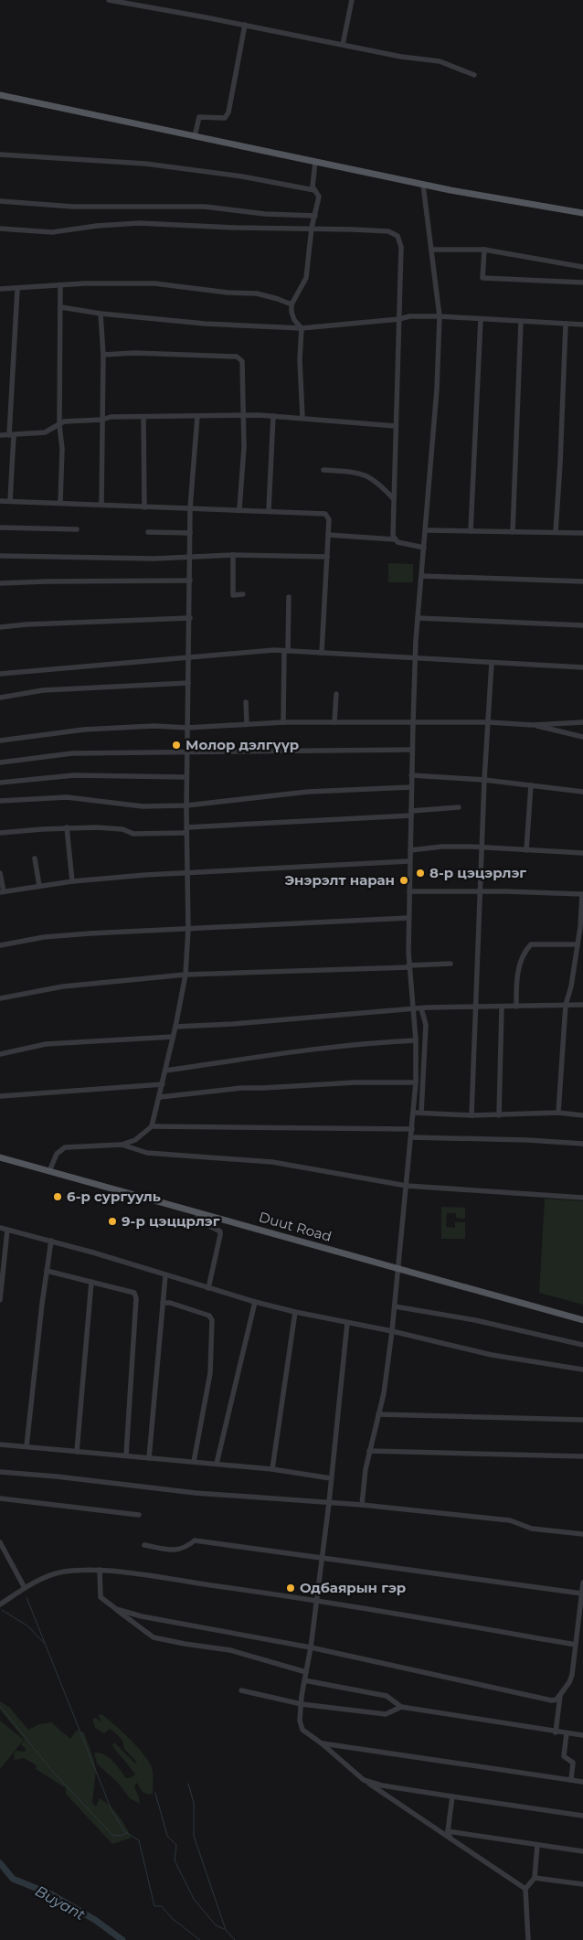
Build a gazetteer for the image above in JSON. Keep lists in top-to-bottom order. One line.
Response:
{"streets":{"main road":["Duut Road"]},"water":["Buyant"],"places":["Молор дэлгүүр","8-р цэцэрлэг","Энэрэлт наран","6-р сургууль","9-р цэццрлэг","Одбаярын гэр"]}
